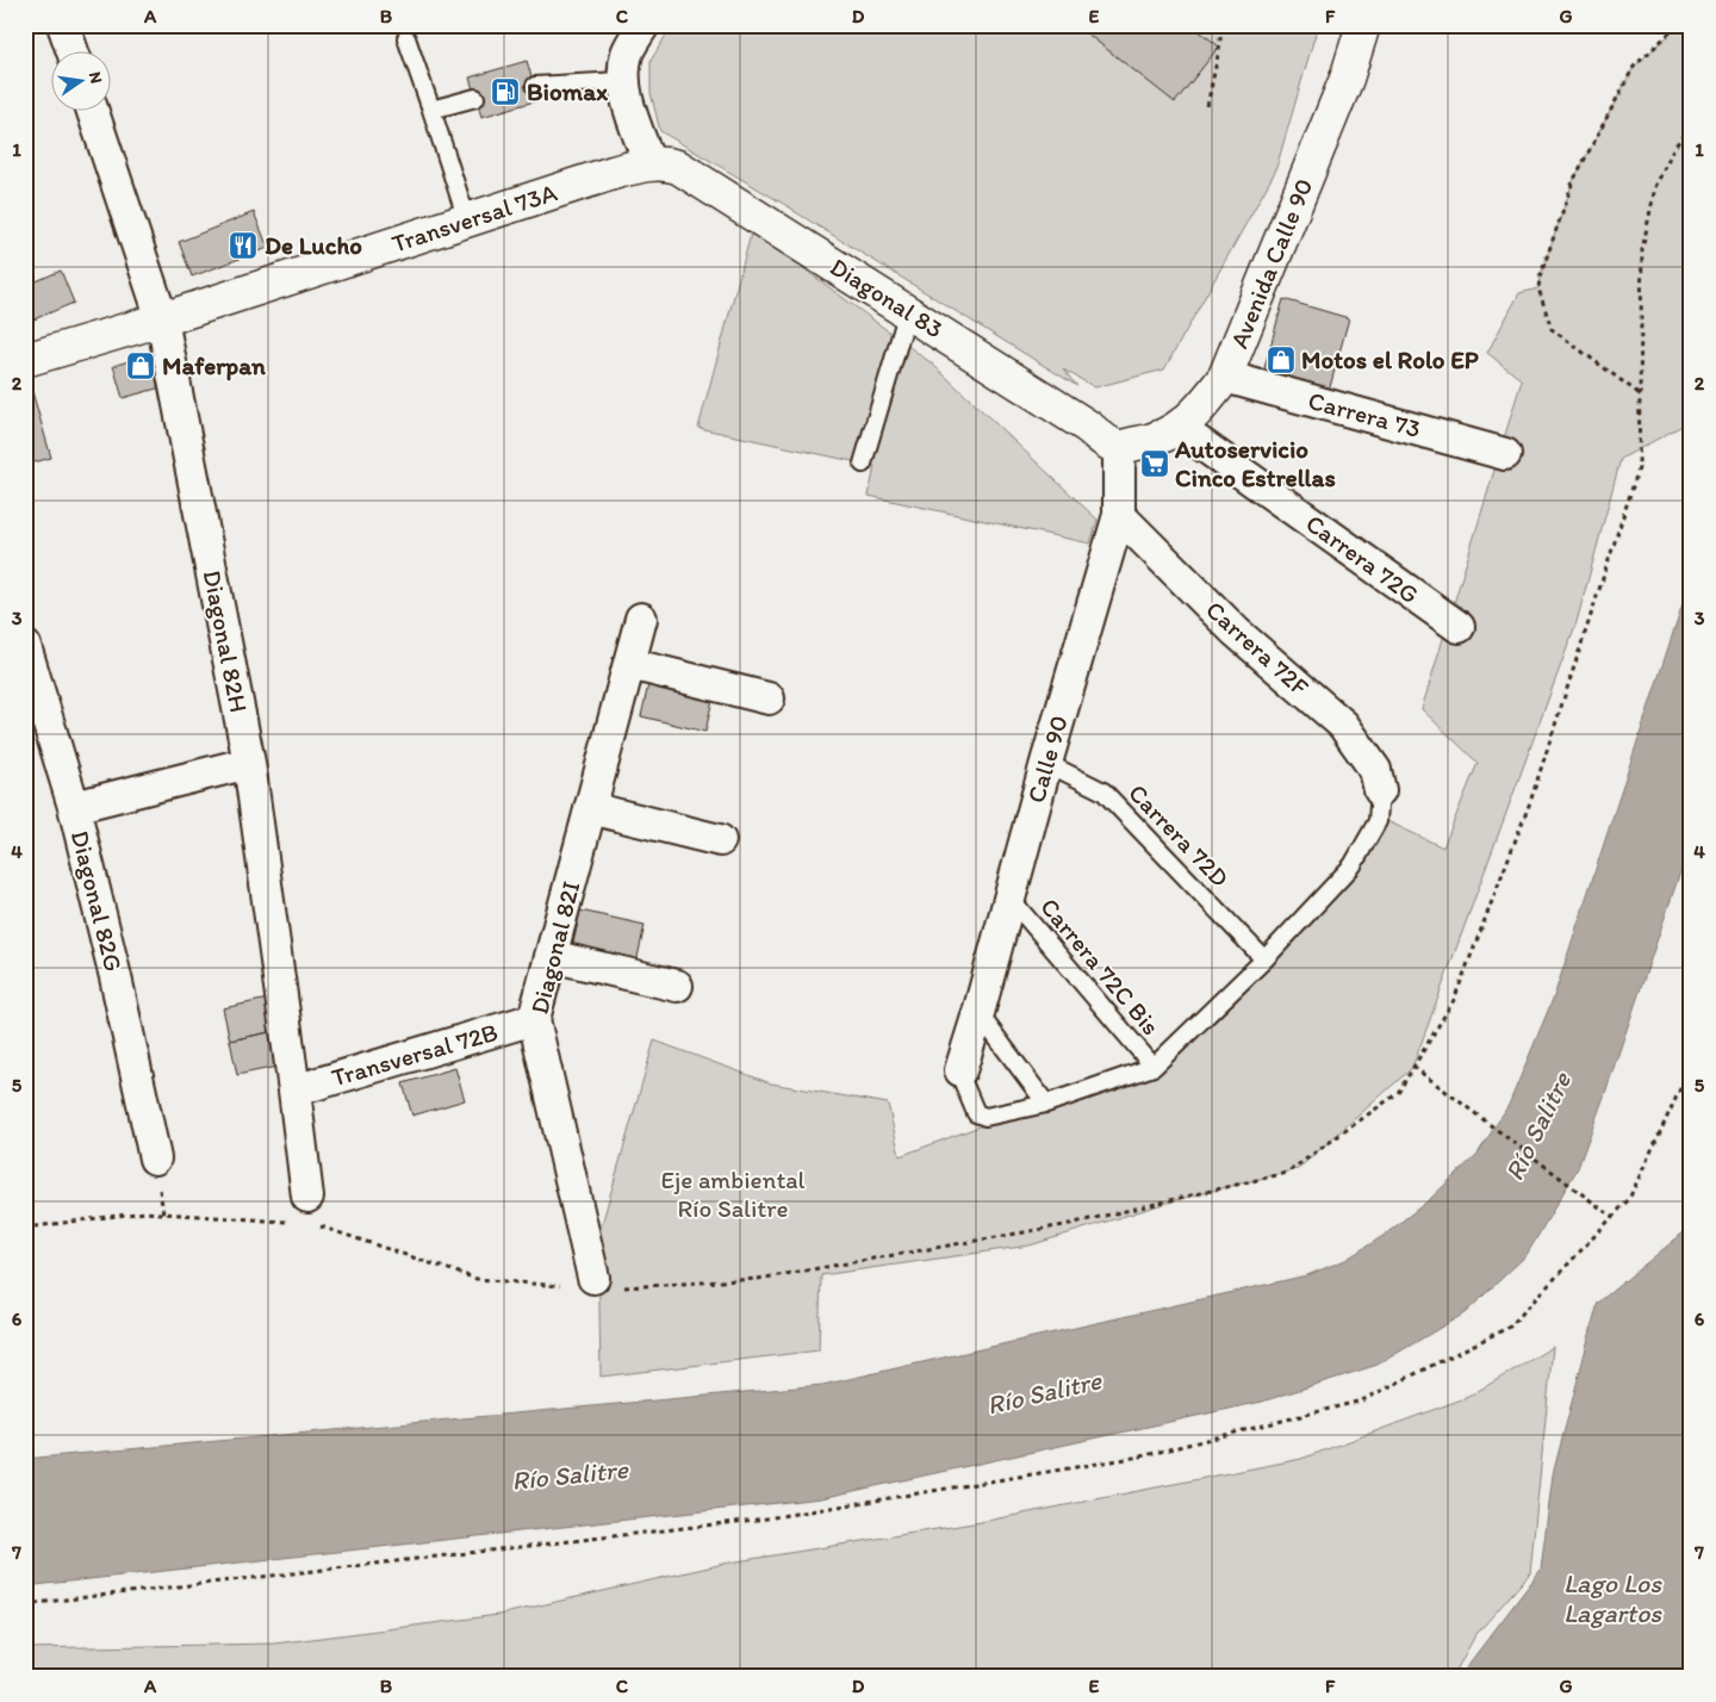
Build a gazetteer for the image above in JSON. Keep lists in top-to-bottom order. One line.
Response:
{"streets":{"street":["Transversal 73A","Avenida Calle 90","Diagonal 83","Carrera 73","Carrera 72G","Diagonal 82H","Carrera 72F","Calle 90","Diagonal 82G","Diagonal 82I","Transversal 72B"],"lane":["Carrera 72D","Carrera 72C Bis"]},"crossings":[["Transversal 73A","Diagonal 83"],["Transversal 73A","Diagonal 82H"],["Avenida Calle 90","Diagonal 83"],["Avenida Calle 90","Carrera 73"],["Avenida Calle 90","Carrera 72G"],["Avenida Calle 90","Calle 90"],["Diagonal 83","Calle 90"],["Diagonal 82H","Transversal 72B"],["Carrera 72F","Calle 90"],["Calle 90","Carrera 72D"],["Calle 90","Carrera 72C Bis"],["Diagonal 82I","Transversal 72B"]],"water":["Río Salitre","Lago Los Lagartos"],"parks":["Eje ambiental Río Salitre"],"places":{"fuel station":["Biomax"],"restaurant":["De Lucho"],"shop":["Motos el Rolo EP","Maferpan"],"supermarket":["Autoservicio Cinco Estrellas"]},"north":"right","grid":{"columns":["A","B","C","D","E","F","G"],"rows":["1","2","3","4","5","6","7"]}}
